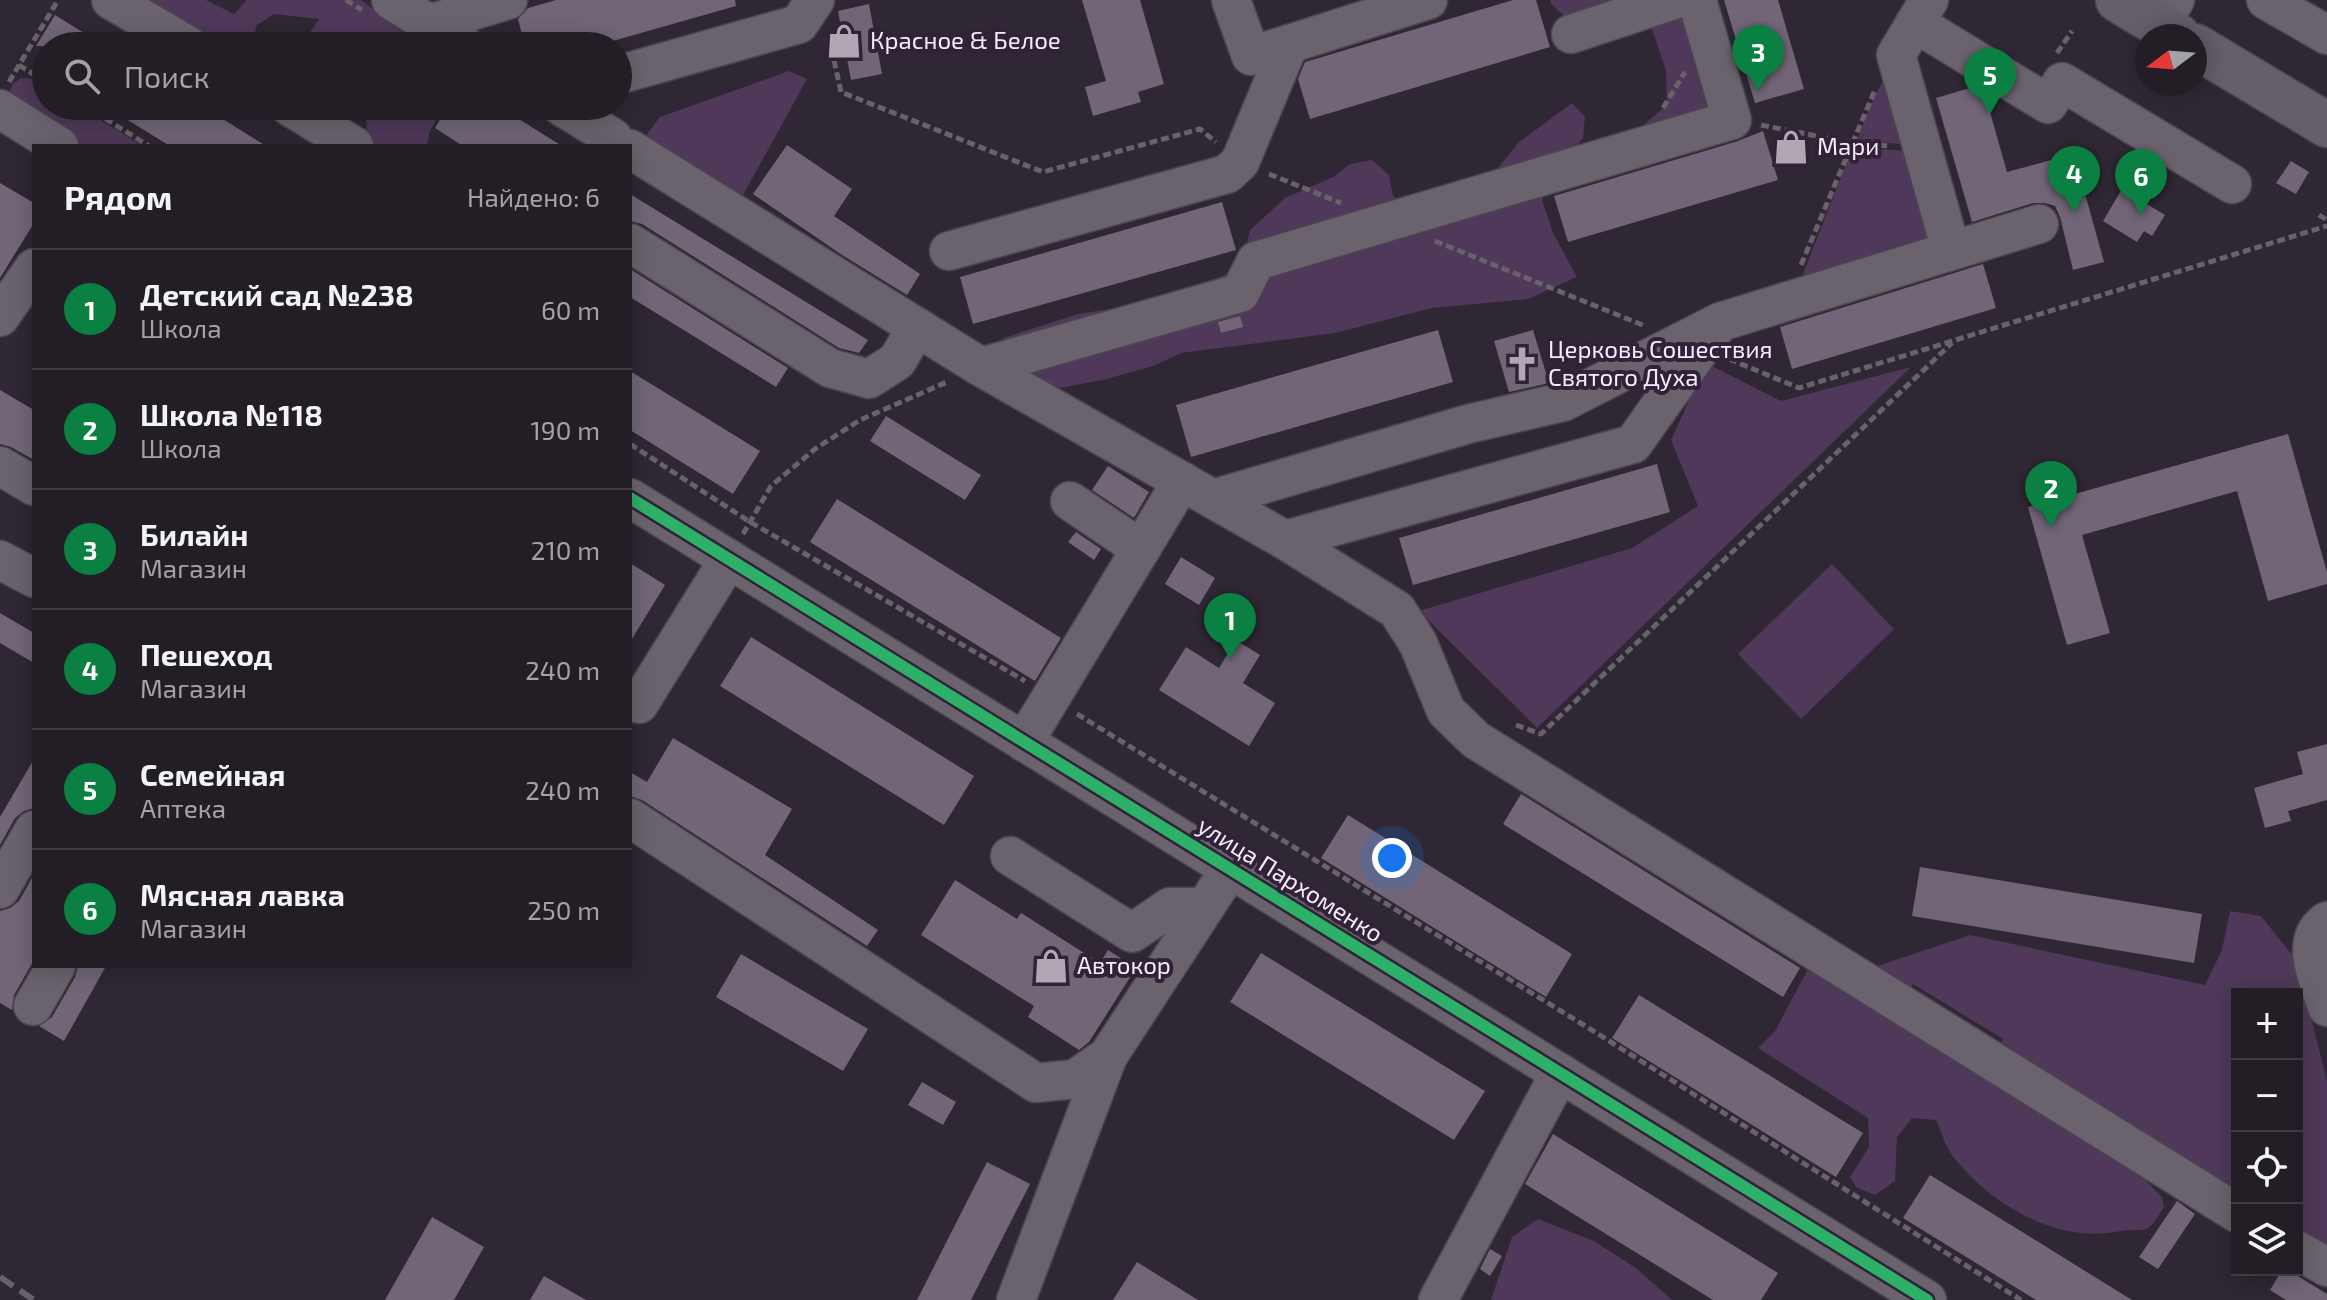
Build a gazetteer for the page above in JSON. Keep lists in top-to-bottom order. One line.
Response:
{"streets":{"street":["улица Пархоменко"]},"places":{"shop":["Красное & Белое","Мари","Автокор"],"church":["Церковь Сошествия Святого Духа"]},"north":"left","page":{"pins":["3","5","4","6","2","1"],"search":"Поиск","heading":["Рядом","Найдено: 6"],"list":[{"mark":"1","name":"Детский сад №238","note":"Школа","value":"60 m"},{"mark":"2","name":"Школа №118","note":"Школа","value":"190 m"},{"mark":"3","name":"Билайн","note":"Магазин","value":"210 m"},{"mark":"4","name":"Пешеход","note":"Магазин","value":"240 m"},{"mark":"5","name":"Семейная","note":"Аптека","value":"240 m"},{"mark":"6","name":"Мясная лавка","note":"Магазин","value":"250 m"}],"map_buttons":["+","−"]}}
